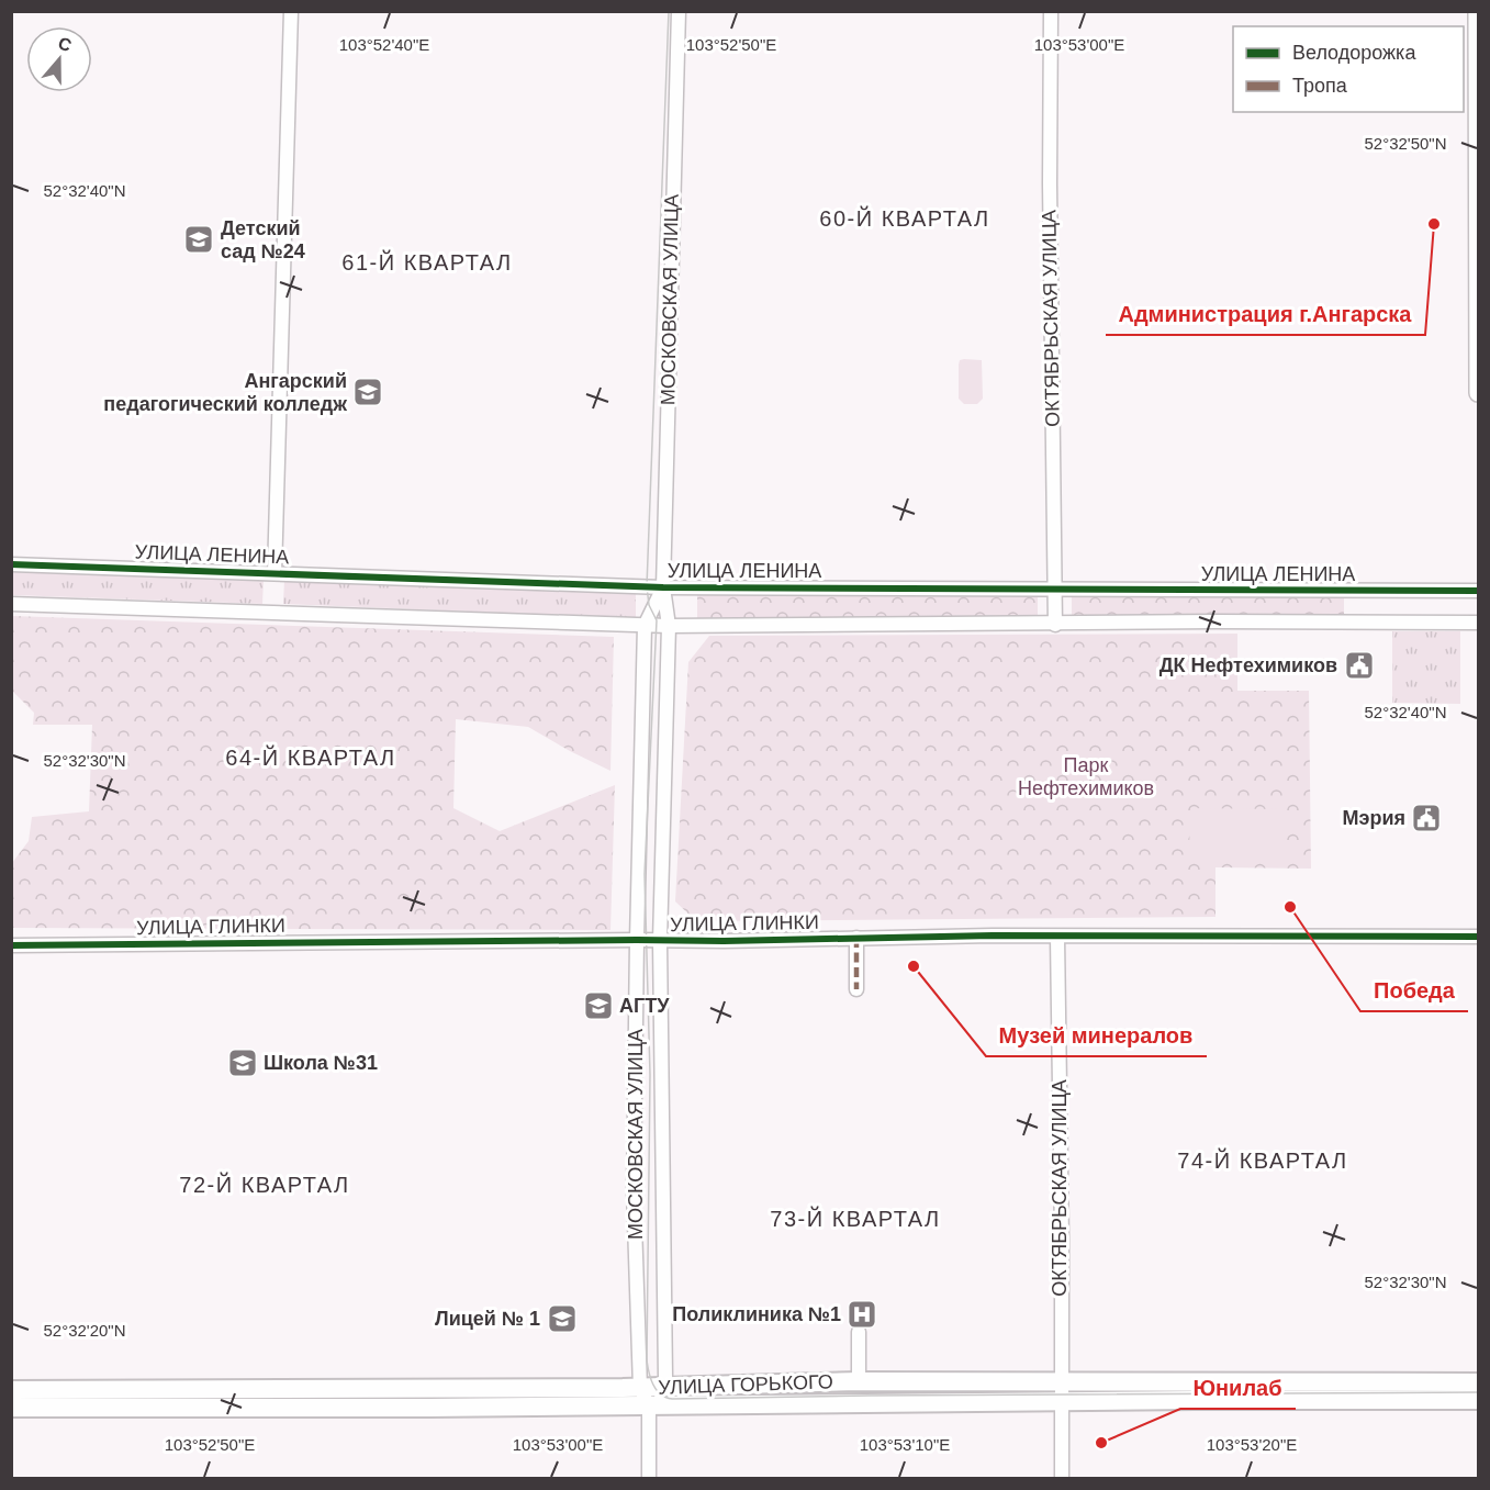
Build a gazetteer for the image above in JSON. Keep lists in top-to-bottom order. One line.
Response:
{"streets":{"main road":["УЛИЦА ГОРЬКОГО"],"street":["МОСКОВСКАЯ УЛИЦА","ОКТЯБРЬСКАЯ УЛИЦА","УЛИЦА ЛЕНИНА","УЛИЦА ГЛИНКИ"]},"crossings":[["МОСКОВСКАЯ УЛИЦА","УЛИЦА ЛЕНИНА"],["МОСКОВСКАЯ УЛИЦА","УЛИЦА ГЛИНКИ"],["МОСКОВСКАЯ УЛИЦА","УЛИЦА ГОРЬКОГО"],["ОКТЯБРЬСКАЯ УЛИЦА","УЛИЦА ЛЕНИНА"],["ОКТЯБРЬСКАЯ УЛИЦА","УЛИЦА ГЛИНКИ"],["ОКТЯБРЬСКАЯ УЛИЦА","УЛИЦА ГОРЬКОГО"]],"districts":["60-Й КВАРТАЛ","61-Й КВАРТАЛ","64-Й КВАРТАЛ","74-Й КВАРТАЛ","72-Й КВАРТАЛ","73-Й КВАРТАЛ"],"parks":["Парк Нефтехимиков"],"places":{"other":["Администрация г.Ангарска","Победа","Музей минералов","Юнилаб"],"school or university":["Детский сад №24","Ангарский педагогический колледж","АГТУ","Школа №31","Лицей № 1"],"public building":["ДК Нефтехимиков","Мэрия"],"hospital":["Поликлиника №1"]},"legend":["Велодорожка","Тропа"],"north":"top","coordinates":["103°52'40\"E","103°52'50\"E","103°53'00\"E","52°32'50\"N","52°32'40\"N","52°32'30\"N","52°32'20\"N","103°53'10\"E","103°53'20\"E"]}
